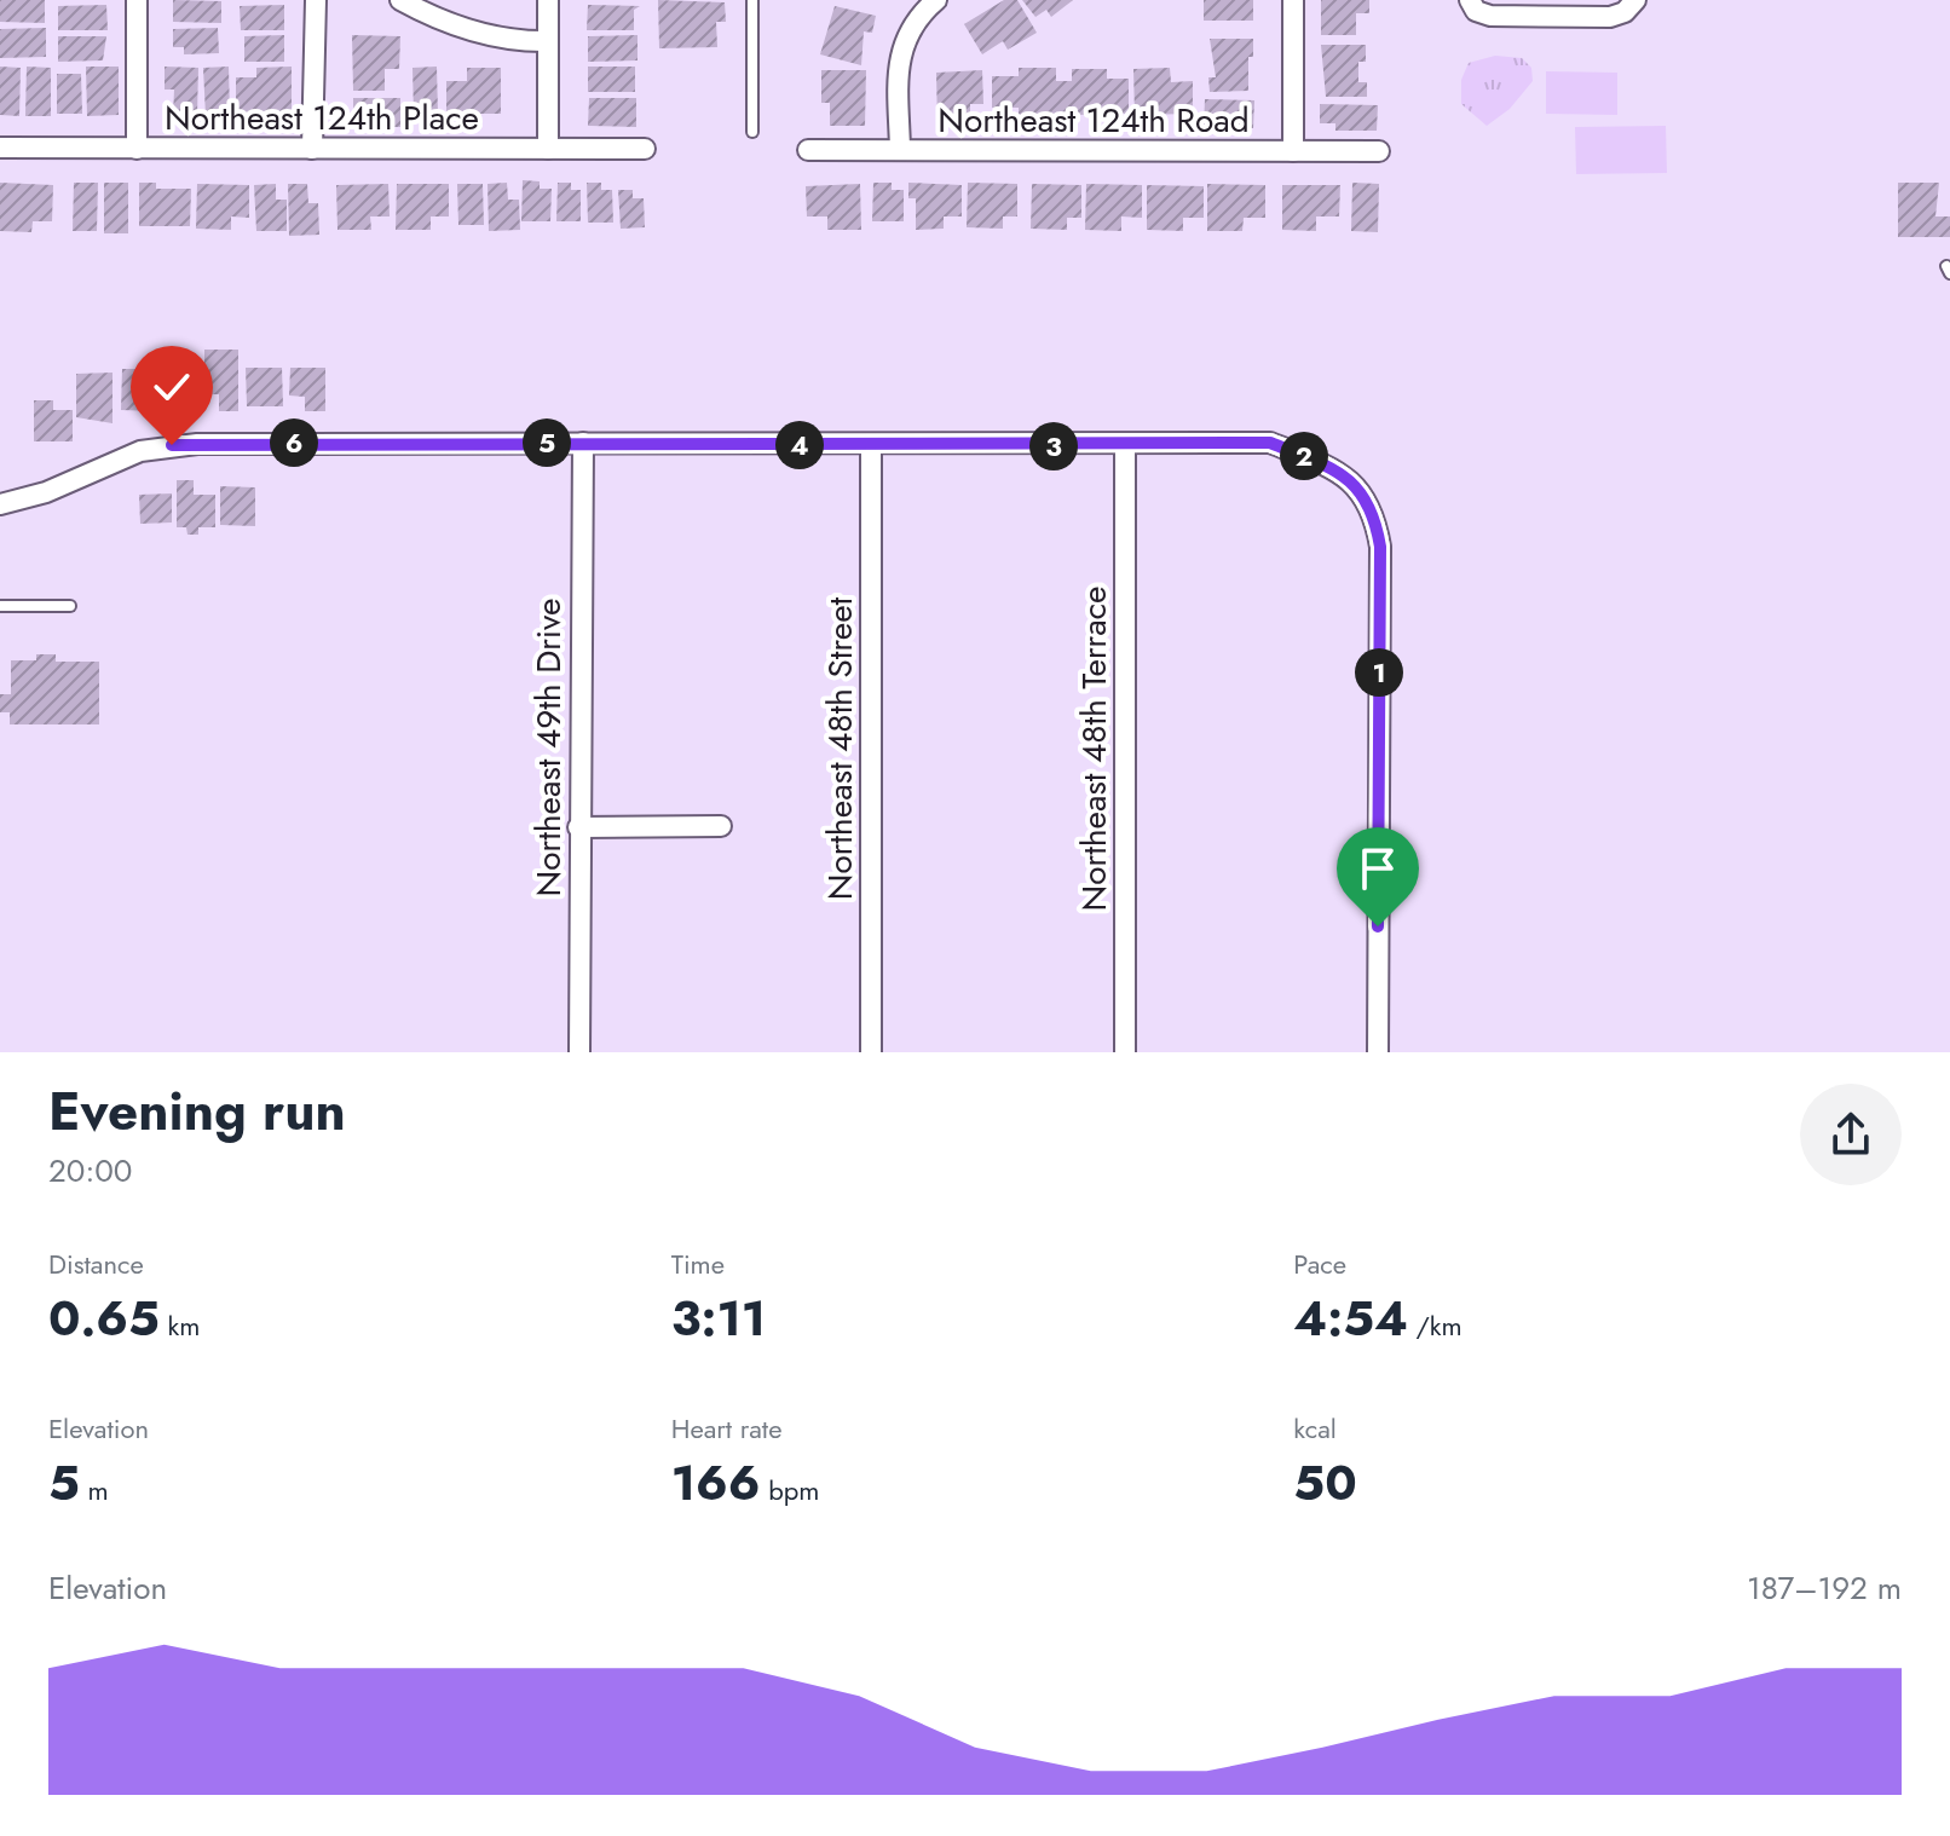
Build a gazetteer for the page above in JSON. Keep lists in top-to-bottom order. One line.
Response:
{"streets":{"street":["Northeast 124th Place","Northeast 124th Road","Northeast 49th Drive","Northeast 48th Street","Northeast 48th Terrace"]},"page":{"pins":["5","6","4","3","2","1"],"heading":["Evening run","20:00"],"stats":[["Distance","0.65 km"],["Time","3:11"],["Pace","4:54 /km"],["Elevation","5 m"],["Heart rate","166 bpm"],["kcal","50"]],"chart":["Elevation","187–192 m"]}}
